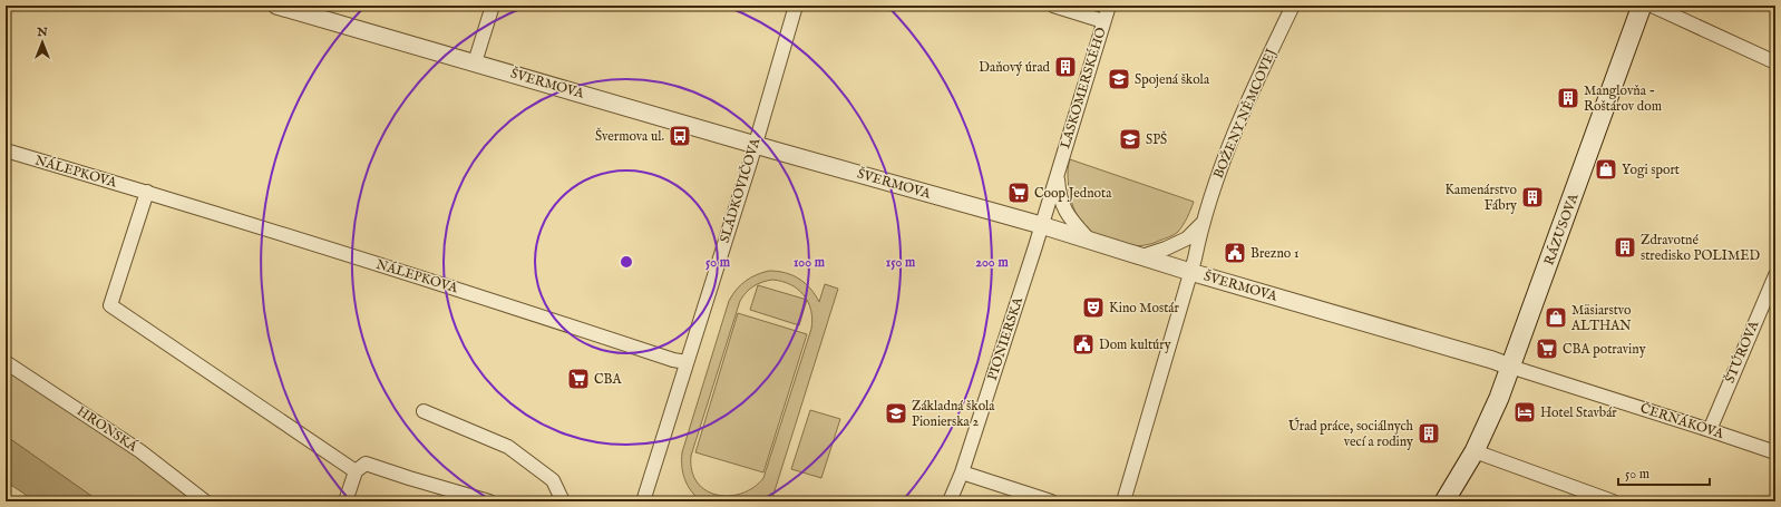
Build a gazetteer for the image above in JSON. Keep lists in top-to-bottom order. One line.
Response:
{"streets":{"main road":["RÁZUSOVA"],"street":["ŠVERMOVA","LASKOMERSKÉHO","BOŽENY NĚMCOVEJ","NÁLEPKOVA","SLÁDKOVIČOVA","PIONIERSKA","ŠTÚROVA","ČERNÁKOVA","HRONSKÁ"]},"crossings":[["ŠVERMOVA","LASKOMERSKÉHO"],["ŠVERMOVA","BOŽENY NĚMCOVEJ"],["ŠVERMOVA","SLÁDKOVIČOVA"],["ŠVERMOVA","RÁZUSOVA"],["ŠVERMOVA","PIONIERSKA"],["ŠVERMOVA","ČERNÁKOVA"],["LASKOMERSKÉHO","PIONIERSKA"],["NÁLEPKOVA","SLÁDKOVIČOVA"],["RÁZUSOVA","ČERNÁKOVA"],["ŠTÚROVA","ČERNÁKOVA"]],"places":{"building":["Daňový úrad","Manglovňa - Roštárov dom","Kamenárstvo Fábry","Zdravotné stredisko POLIMED","Úrad práce, sociálnych vecí a rodiny"],"school or university":["Spojená škola","SPŠ","Základná škola Pionierska 2"],"bus stop":["Švermova ul."],"shop":["Yogi sport","Mäsiarstvo ALTHAN"],"supermarket":["Coop Jednota","CBA potraviny","CBA"],"public building":["Brezno 1","Dom kultúry"],"theatre":["Kino Mostár"],"hotel":["Hotel Stavbár"]},"scale_bar":"50 m","north":"top","rings":["50 m","100 m","150 m","200 m"]}
